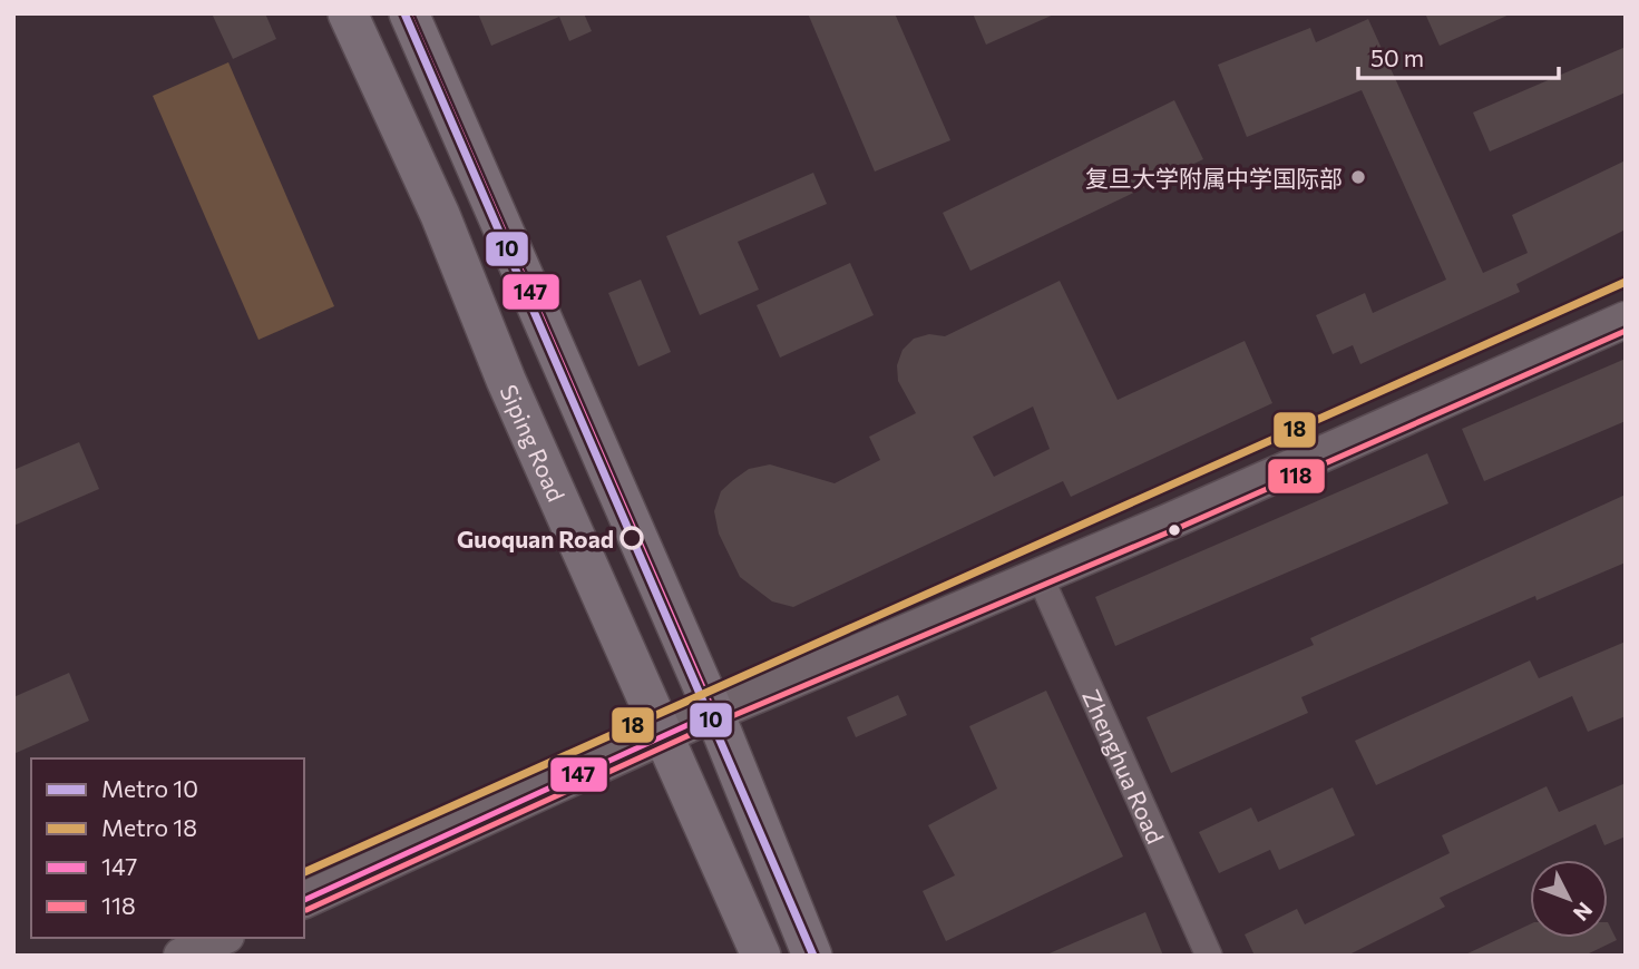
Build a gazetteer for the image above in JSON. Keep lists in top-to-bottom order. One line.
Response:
{"streets":{"main road":["Siping Road"],"street":["Zhenghua Road"]},"places":["复旦大学附属中学国际部","Guoquan Road"],"lines":["metro line 10","transit line 147","metro line 18","transit line 118"],"legend":["Metro 10","Metro 18","147","118"],"scale_bar":"50 m","north":"bottom right"}
